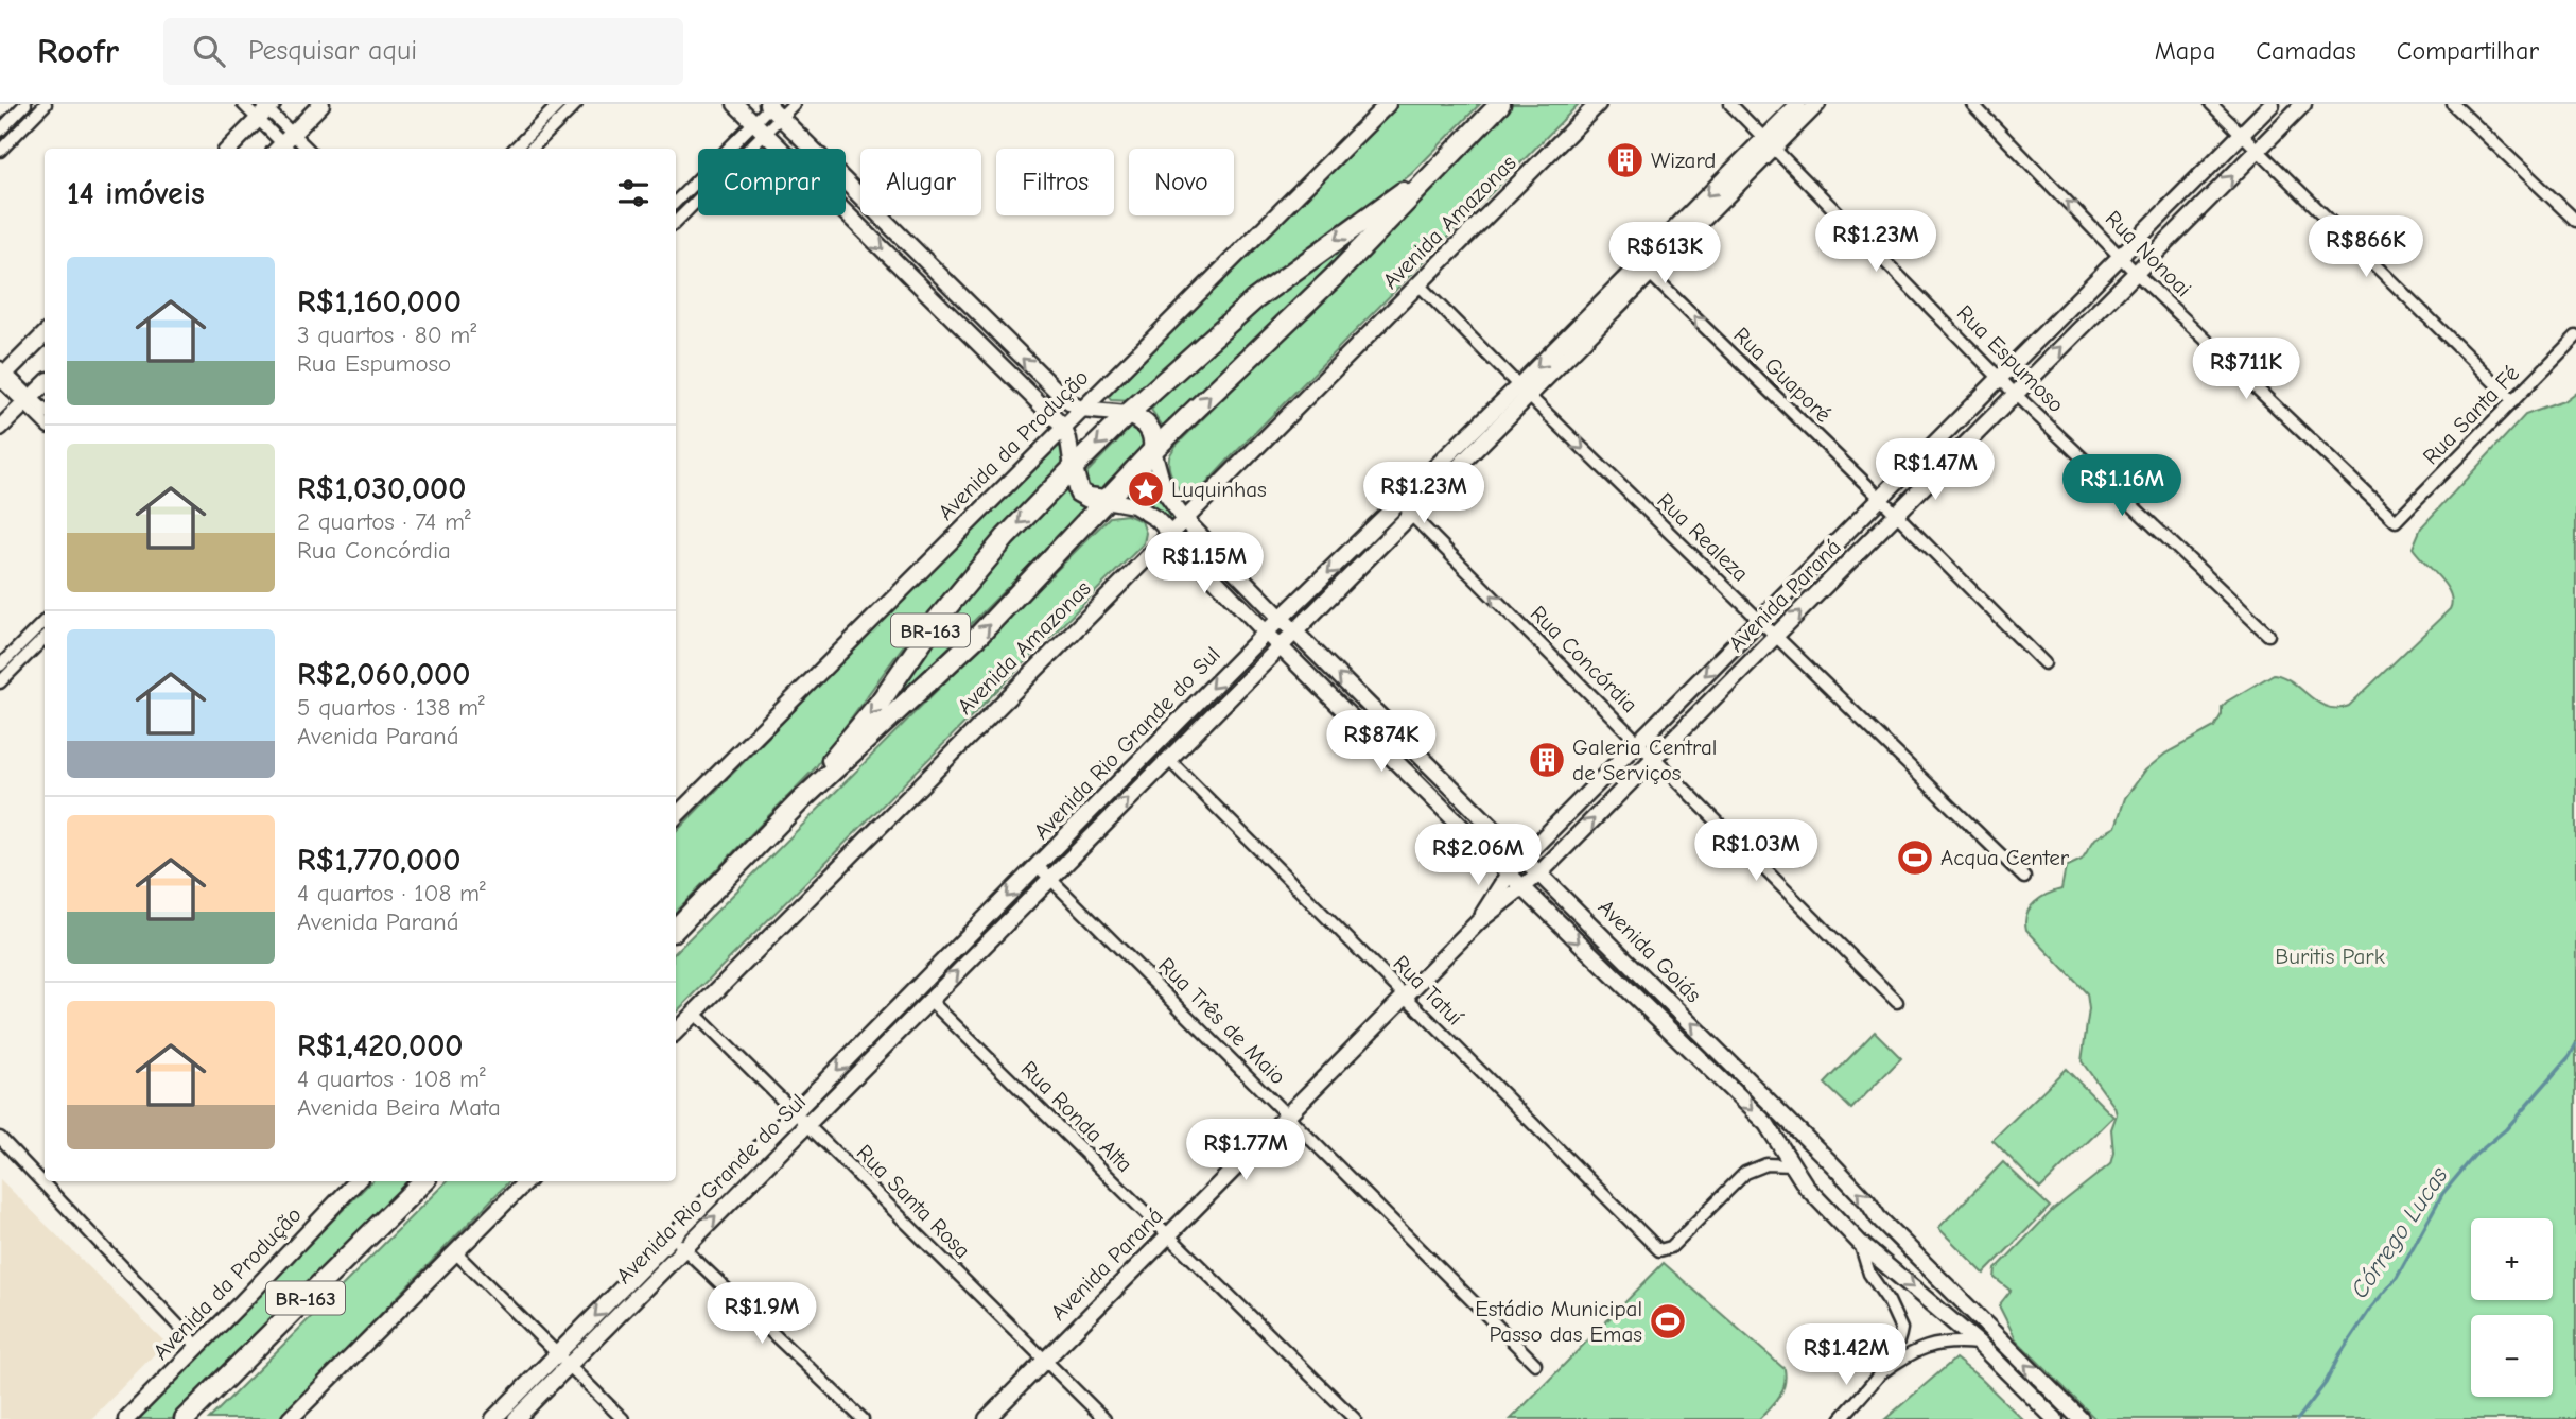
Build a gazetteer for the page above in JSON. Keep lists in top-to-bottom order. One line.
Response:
{"streets":{"highway":["BR-163"],"street":["Avenida Amazonas","Rua Nonoai","Rua Espumoso","Rua Guaporé","Rua Santa Fé","Avenida da Produção","Rua Realeza","Avenida Paraná","Rua Concórdia","Avenida Rio Grande do Sul","Avenida Goiás","Rua Tatuí","Rua Três de Maio","Rua Ronda Alta","Rua Santa Rosa"]},"crossings":[["Avenida Amazonas","Rua Realeza"],["Avenida Amazonas","Avenida Goiás"],["Avenida Amazonas","Rua Santa Rosa"],["Rua Nonoai","Rua Santa Fé"],["Rua Nonoai","Avenida Paraná"],["Rua Espumoso","Avenida Paraná"],["Rua Espumoso","Avenida Rio Grande do Sul"],["Rua Guaporé","Avenida Paraná"],["Rua Guaporé","Avenida Rio Grande do Sul"],["Rua Realeza","Avenida Paraná"],["Rua Realeza","Avenida Rio Grande do Sul"],["Avenida Paraná","Rua Concórdia"],["Avenida Paraná","Avenida Goiás"],["Avenida Paraná","Rua Tatuí"],["Avenida Paraná","Rua Três de Maio"],["Avenida Paraná","Rua Ronda Alta"],["Avenida Paraná","Rua Santa Rosa"],["BR-163","Avenida Goiás"],["Rua Concórdia","Avenida Rio Grande do Sul"],["Avenida Rio Grande do Sul","Avenida Goiás"],["Avenida Rio Grande do Sul","Rua Tatuí"],["Avenida Rio Grande do Sul","Rua Três de Maio"],["Avenida Rio Grande do Sul","Rua Ronda Alta"],["Avenida Rio Grande do Sul","Rua Santa Rosa"],["Avenida Goiás","Rua Tatuí"]],"one_way":["Rua Nonoai","Rua Guaporé","Rua Realeza","Rua Concórdia"],"water":["Córrego Lucas"],"parks":["Buritis Park"],"places":{"building":["Wizard","Galeria Central de Serviços"],"place":["Luquinhas"],"sports":["Acqua Center","Estádio Municipal Passo das Emas"]},"page":{"header":"Roofr","search":"Pesquisar aqui","nav":["Mapa","Camadas","Compartilhar"],"chip":["Comprar","Alugar","Filtros","Novo"],"heading":"14 imóveis","price":["R$1.23M","R$866K","R$613K","R$711K","R$1.47M","R$1.16M","R$1.23M","R$1.15M","R$874K","R$1.03M","R$2.06M","R$1.77M","R$1.9M","R$1.42M"],"list":[{"name":"R$1,160,000","note":"3 quartos · 80 m² · Rua Espumoso"},{"name":"R$1,030,000","note":"2 quartos · 74 m² · Rua Concórdia"},{"name":"R$2,060,000","note":"5 quartos · 138 m² · Avenida Paraná"},{"name":"R$1,770,000","note":"4 quartos · 108 m² · Avenida Paraná"},{"name":"R$1,420,000","note":"4 quartos · 108 m² · Avenida Beira Mata"}],"map_buttons":["+","−"]}}
